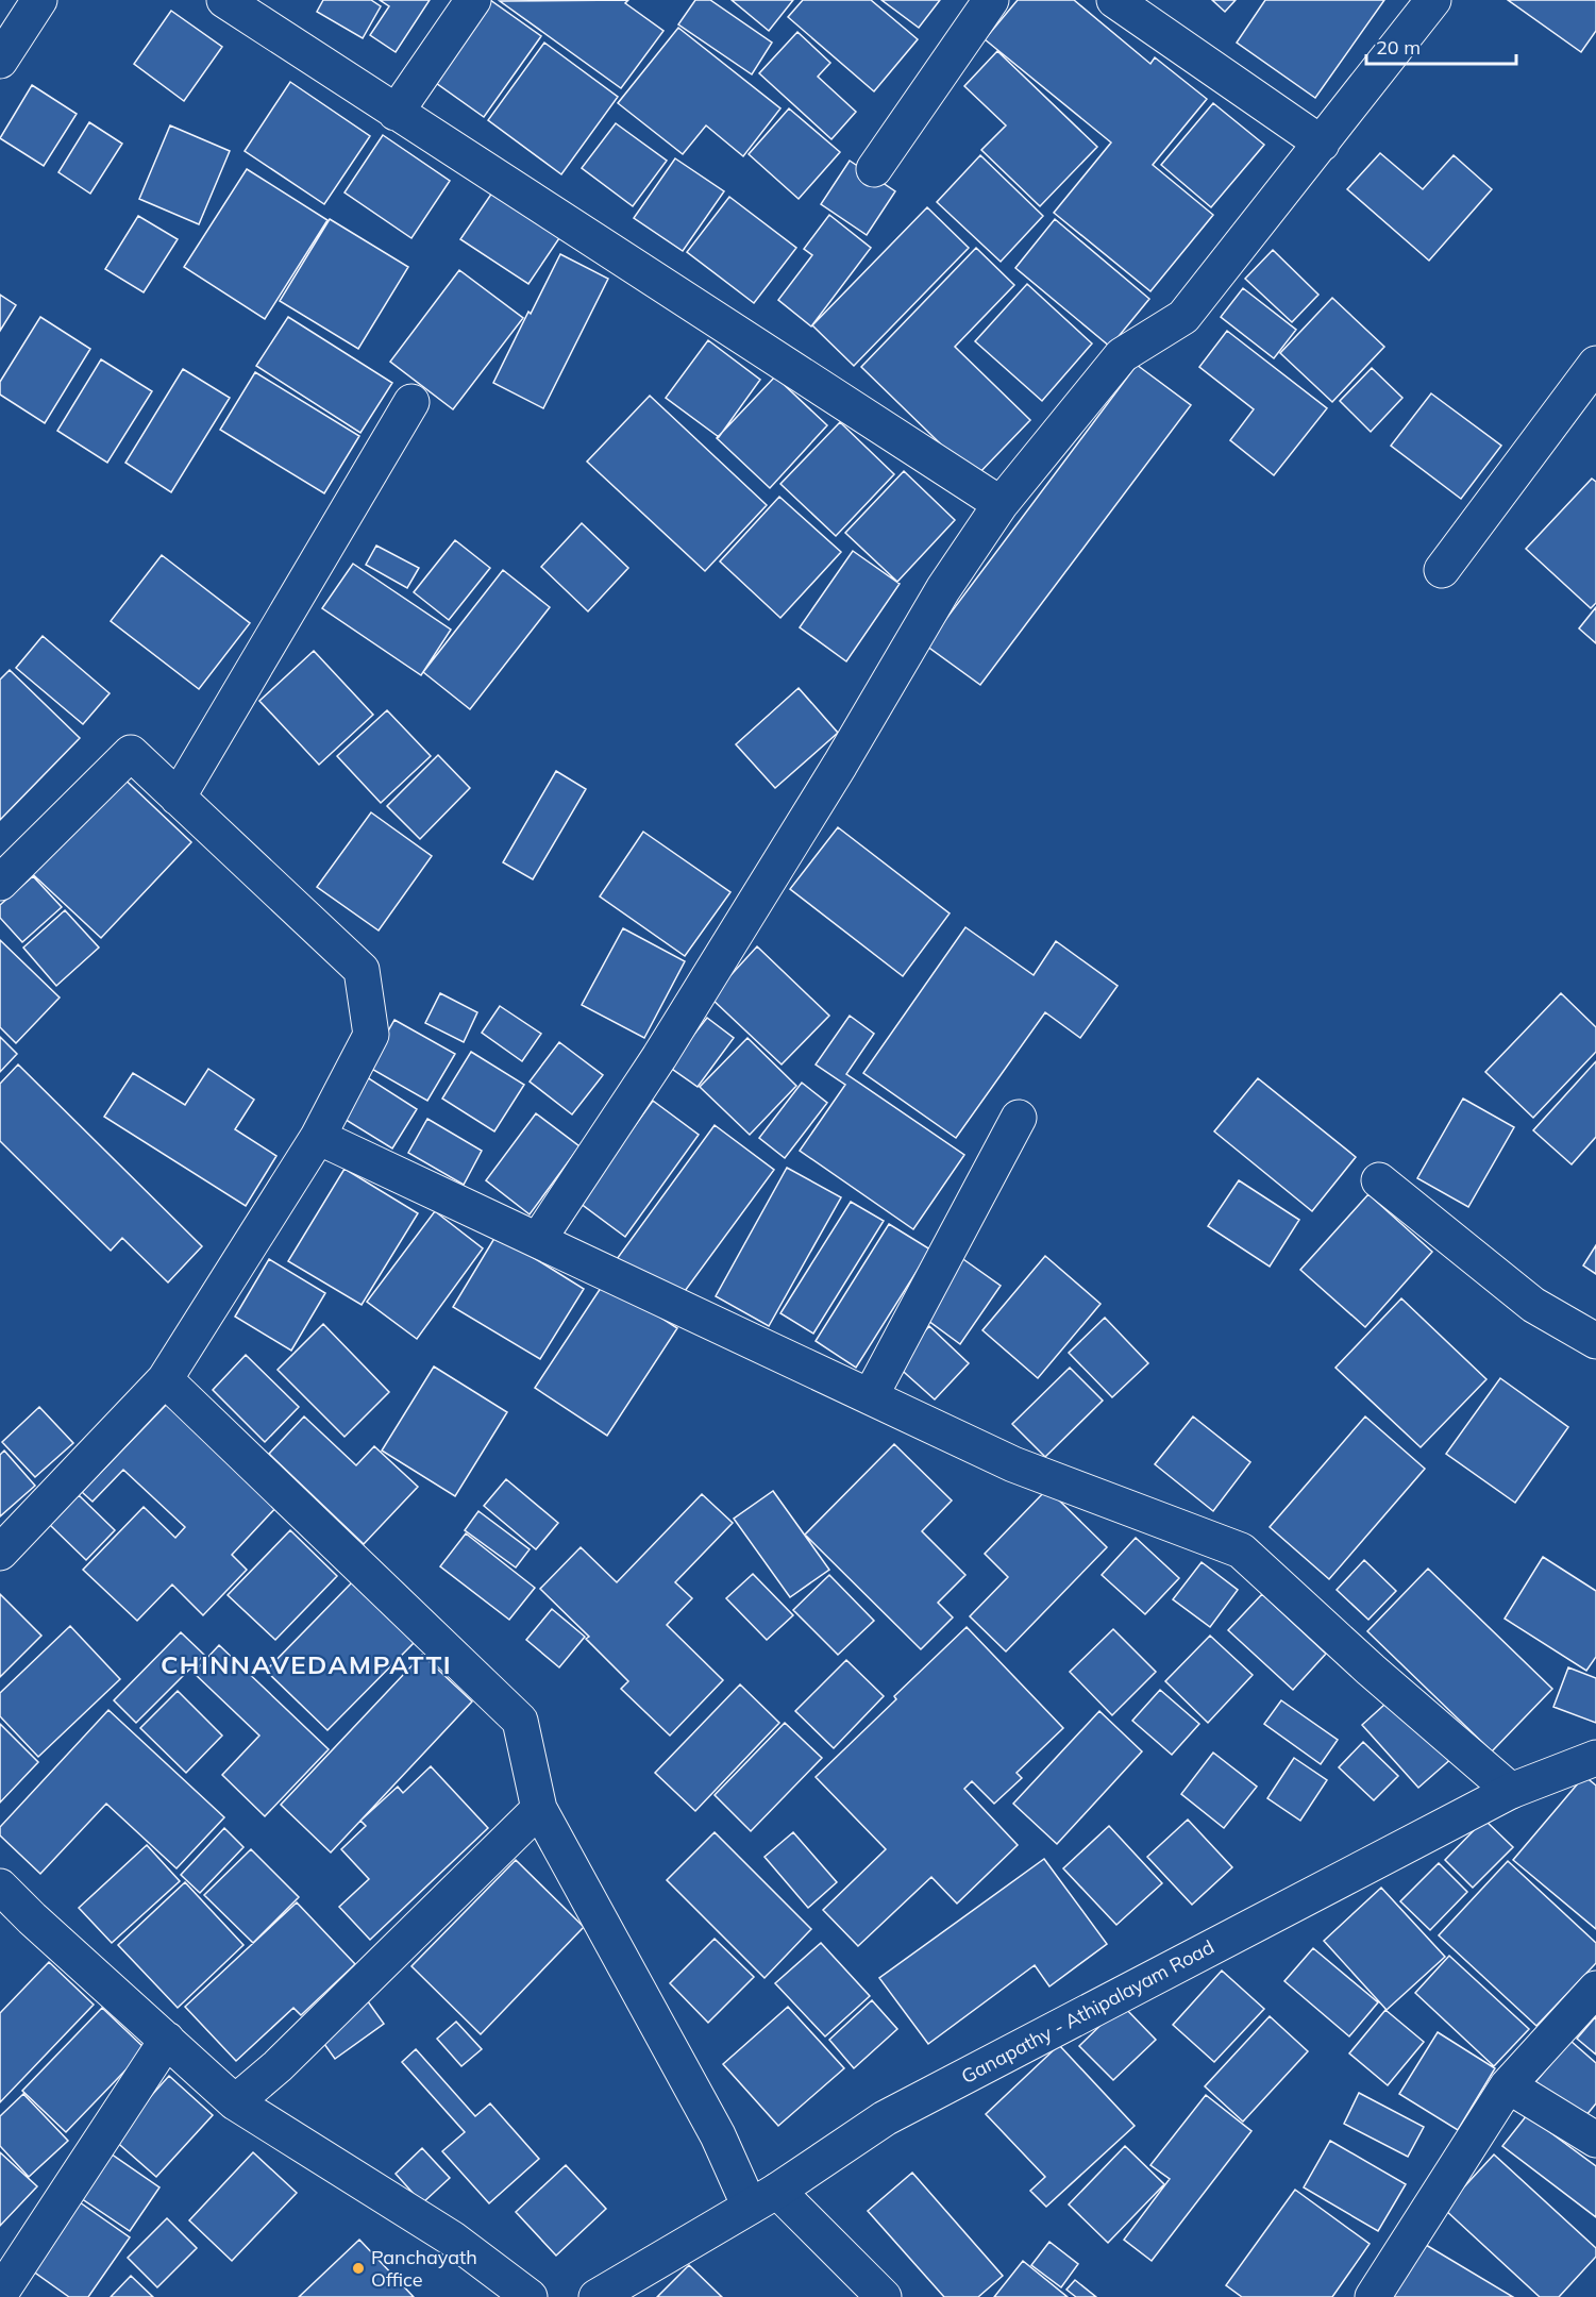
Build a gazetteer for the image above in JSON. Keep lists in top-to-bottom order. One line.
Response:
{"streets":{"street":["Ganapathy - Athipalayam Road"]},"districts":["CHINNAVEDAMPATTI"],"places":["Panchayath Office"],"scale_bar":"20 m"}
